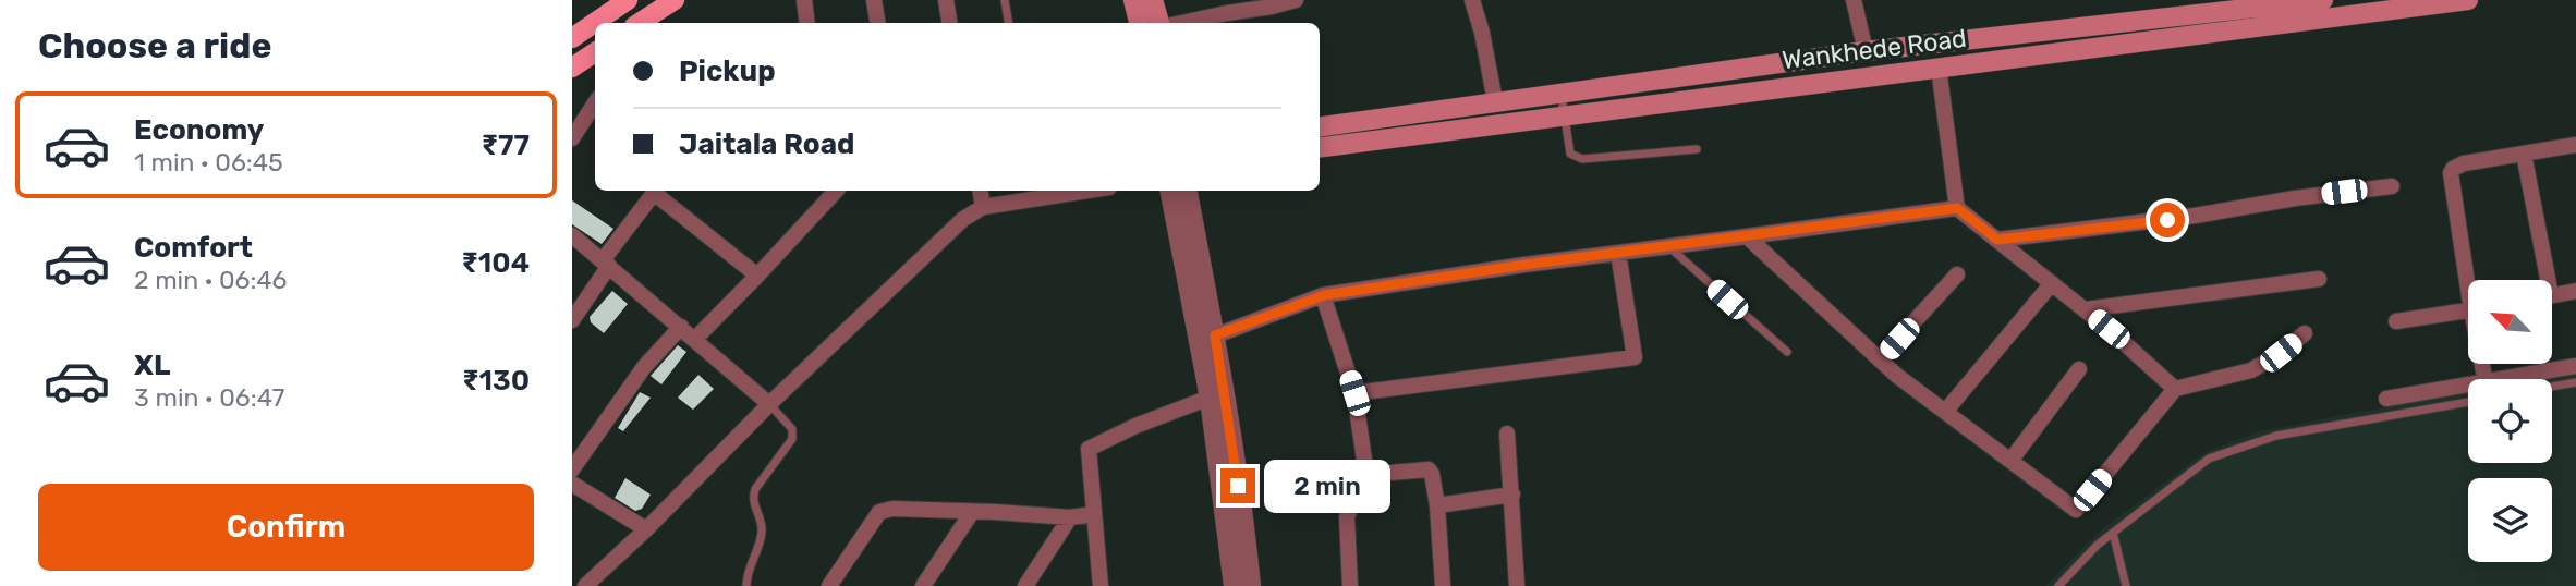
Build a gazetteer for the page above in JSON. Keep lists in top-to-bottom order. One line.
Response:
{"streets":{"main road":["Wankhede Road"]},"north":"top left","page":{"heading":"Choose a ride","banner":["Pickup","Jaitala Road"],"list":[{"name":"Economy","note":"1 min · 06:45","value":"₹77"},{"name":"Comfort","note":"2 min · 06:46","value":"₹104"},{"name":"XL","note":"3 min · 06:47","value":"₹130"}],"bubble":"2 min","buttons":"Confirm"}}
